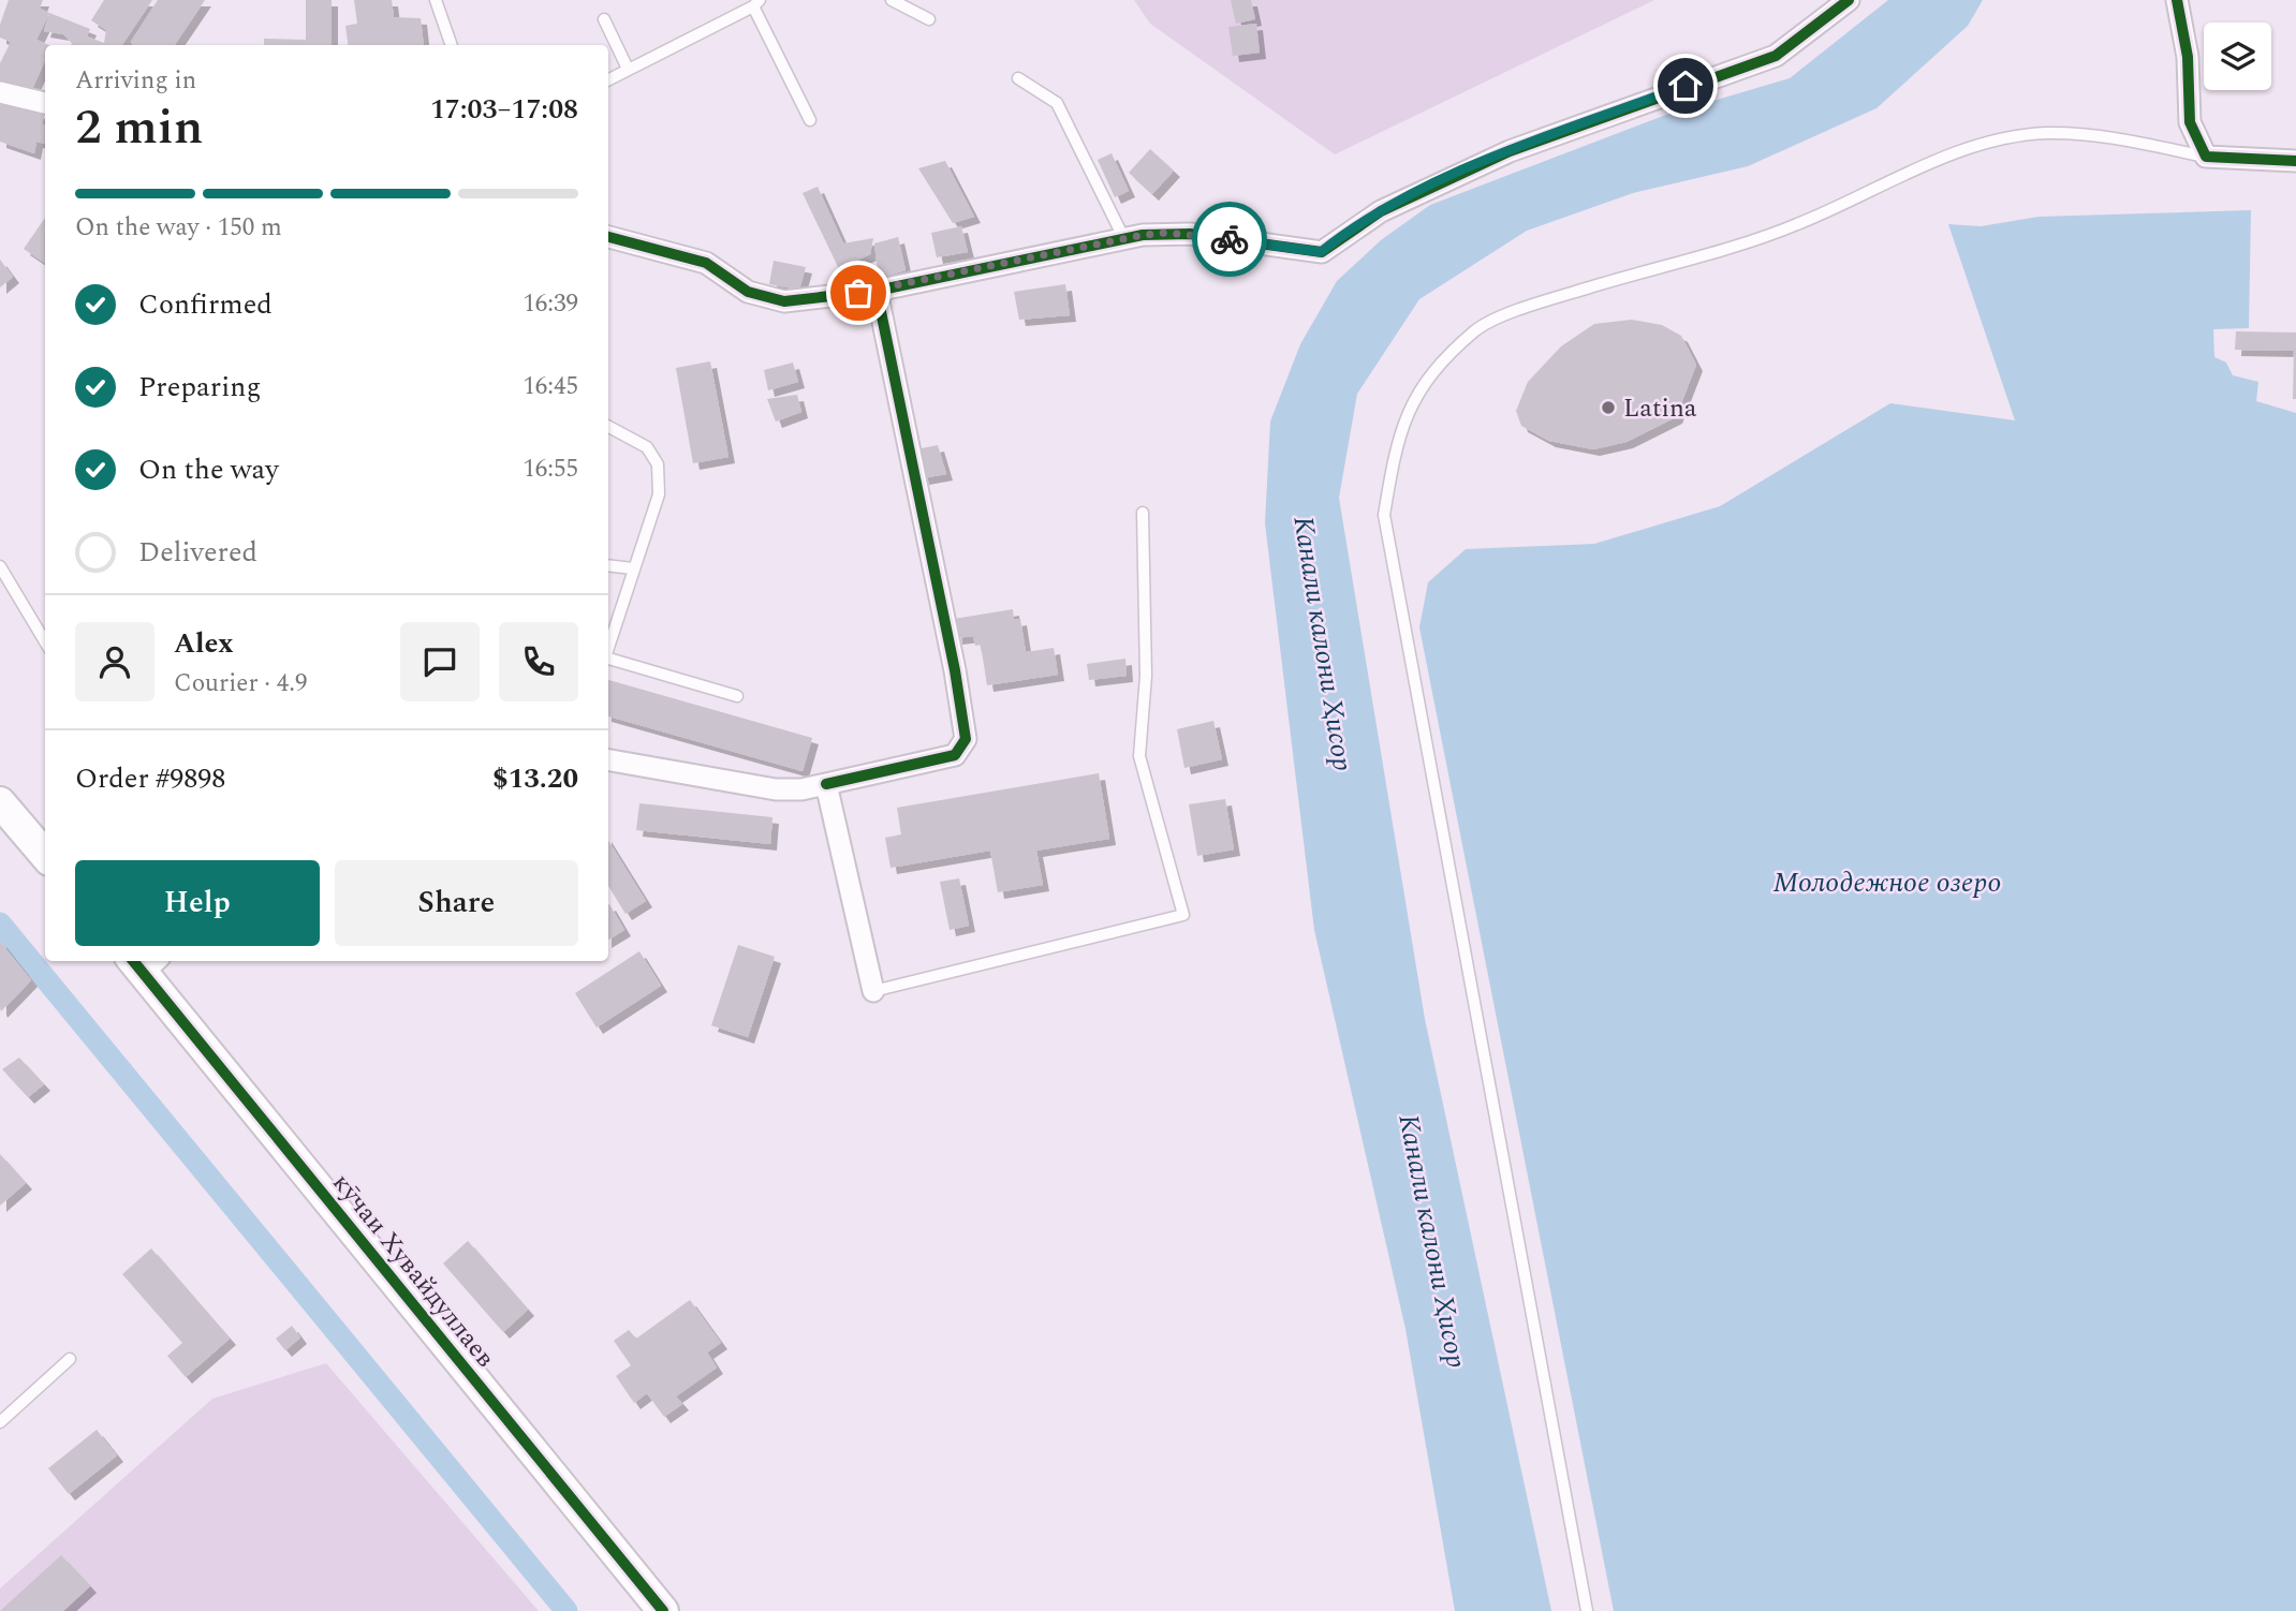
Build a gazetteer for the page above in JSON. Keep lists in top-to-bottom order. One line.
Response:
{"streets":{"street":["кӯчаи Хувайдуллаев"]},"water":["Канали калони Ҳисор","Молодежное озеро"],"places":["Latina"],"page":{"heading":["2 min","Arriving in","17:03–17:08"],"panel":["Alex","Courier · 4.9","Order #9898","$13.20"],"bar":"On the way · 150 m","list":[["Confirmed","16:39"],["Preparing","16:45"],["On the way","16:55"],"Delivered"],"buttons":["Help","Share"]}}
